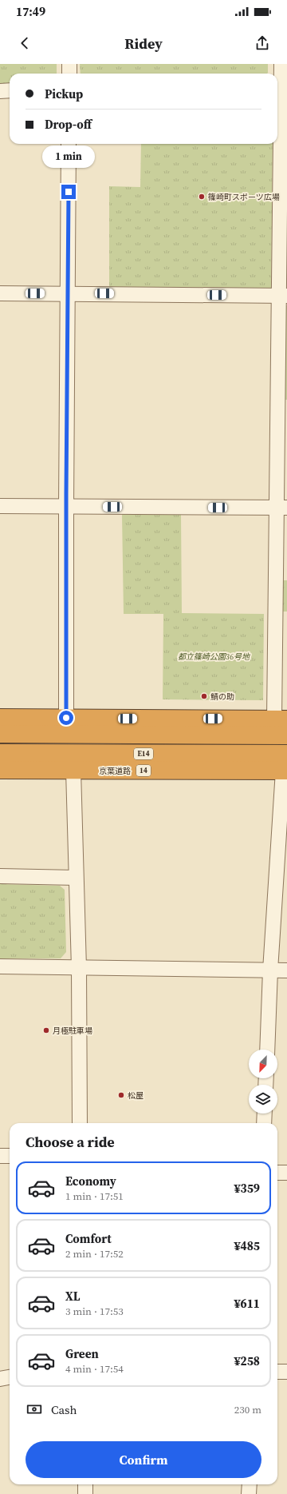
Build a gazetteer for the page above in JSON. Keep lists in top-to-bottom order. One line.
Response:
{"streets":{"highway":["E14","京葉道路","14"]},"crossings":[["E14","京葉道路"]],"parks":["都立篠崎公園36号地"],"places":["篠崎町スポーツ広場","鯖の助","月極駐車場","松屋"],"north":"bottom left","page":{"status":"17:49","header":"Ridey","banner":["Pickup","Drop-off"],"bubble":"1 min","heading":"Choose a ride","list":[{"name":"Economy","note":"1 min · 17:51","value":"¥359"},{"name":"Comfort","note":"2 min · 17:52","value":"¥485"},{"name":"XL","note":"3 min · 17:53","value":"¥611"},{"name":"Green","note":"4 min · 17:54","value":"¥258"}],"pay":["Cash","230 m"],"buttons":"Confirm"}}
